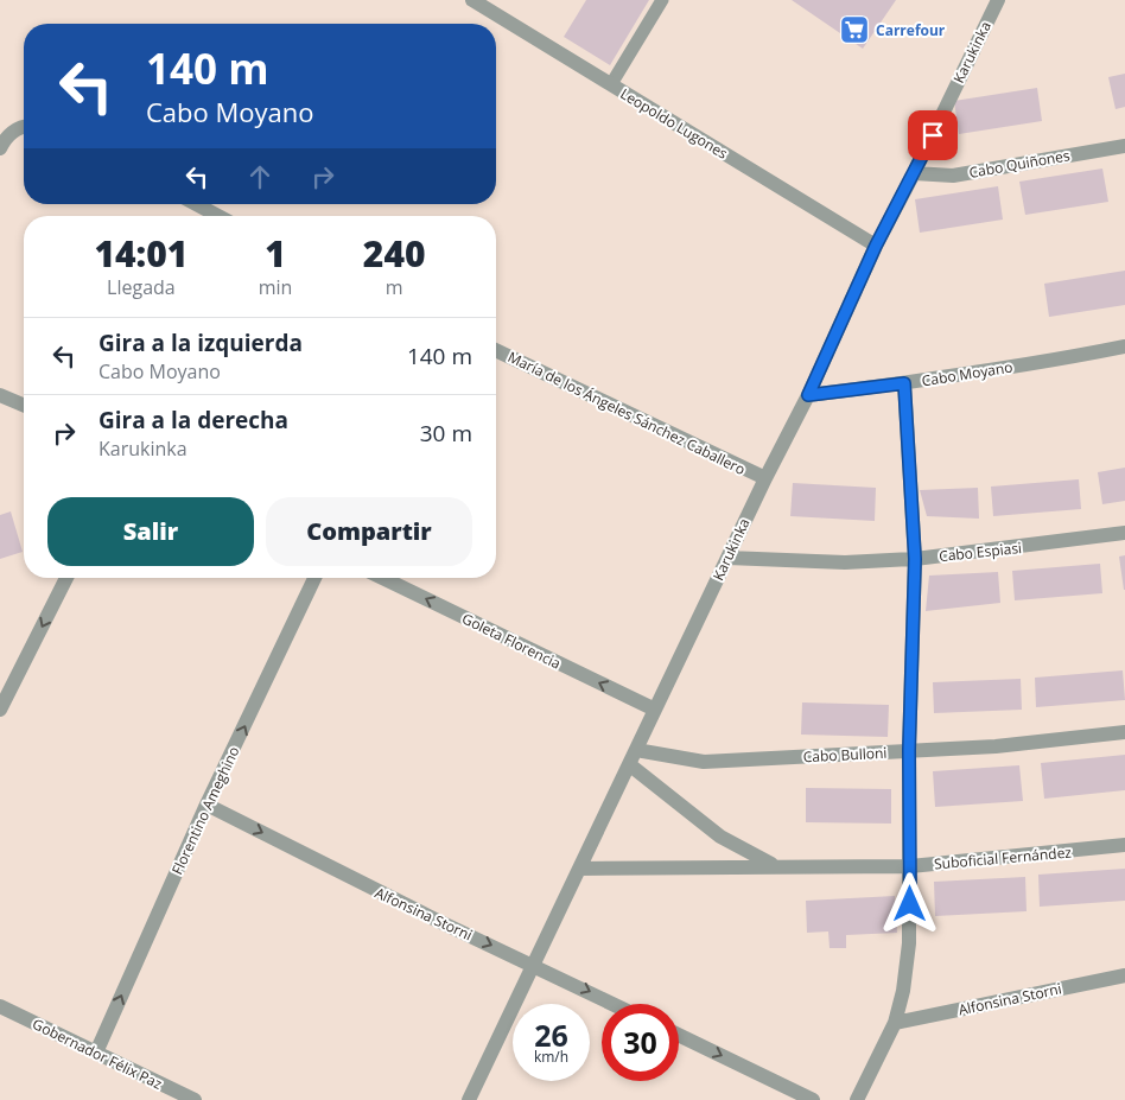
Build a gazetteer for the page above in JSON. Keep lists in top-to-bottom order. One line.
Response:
{"streets":{"street":["Karukinka","Leopoldo Lugones","Cabo Quiñones","Cabo Moyano","María de los Ángeles Sánchez Caballero","Cabo Espiasi","Goleta Florencia","Cabo Bulloni","Florentino Ameghino","Suboficial Fernández","Alfonsina Storni","Gobernador Félix Paz"]},"crossings":[["Karukinka","Leopoldo Lugones"],["Karukinka","Cabo Quiñones"],["Karukinka","Cabo Moyano"],["Karukinka","María de los Ángeles Sánchez Caballero"],["Karukinka","Cabo Espiasi"],["Karukinka","Goleta Florencia"],["Karukinka","Cabo Bulloni"],["Karukinka","Suboficial Fernández"],["Karukinka","Alfonsina Storni"],["Florentino Ameghino","Alfonsina Storni"],["Florentino Ameghino","Gobernador Félix Paz"]],"one_way":["Goleta Florencia","Florentino Ameghino","Alfonsina Storni"],"places":{"supermarket":["Carrefour"]},"page":{"turn":["140 m","Cabo Moyano"],"eta":["14:01","Llegada","1","min","240","m"],"list":[{"name":"Gira a la izquierda","note":"Cabo Moyano","value":"140 m"},{"name":"Gira a la derecha","note":"Karukinka","value":"30 m"}],"buttons":["Salir","Compartir"],"speed":"26 km/h","limit":"30"}}
